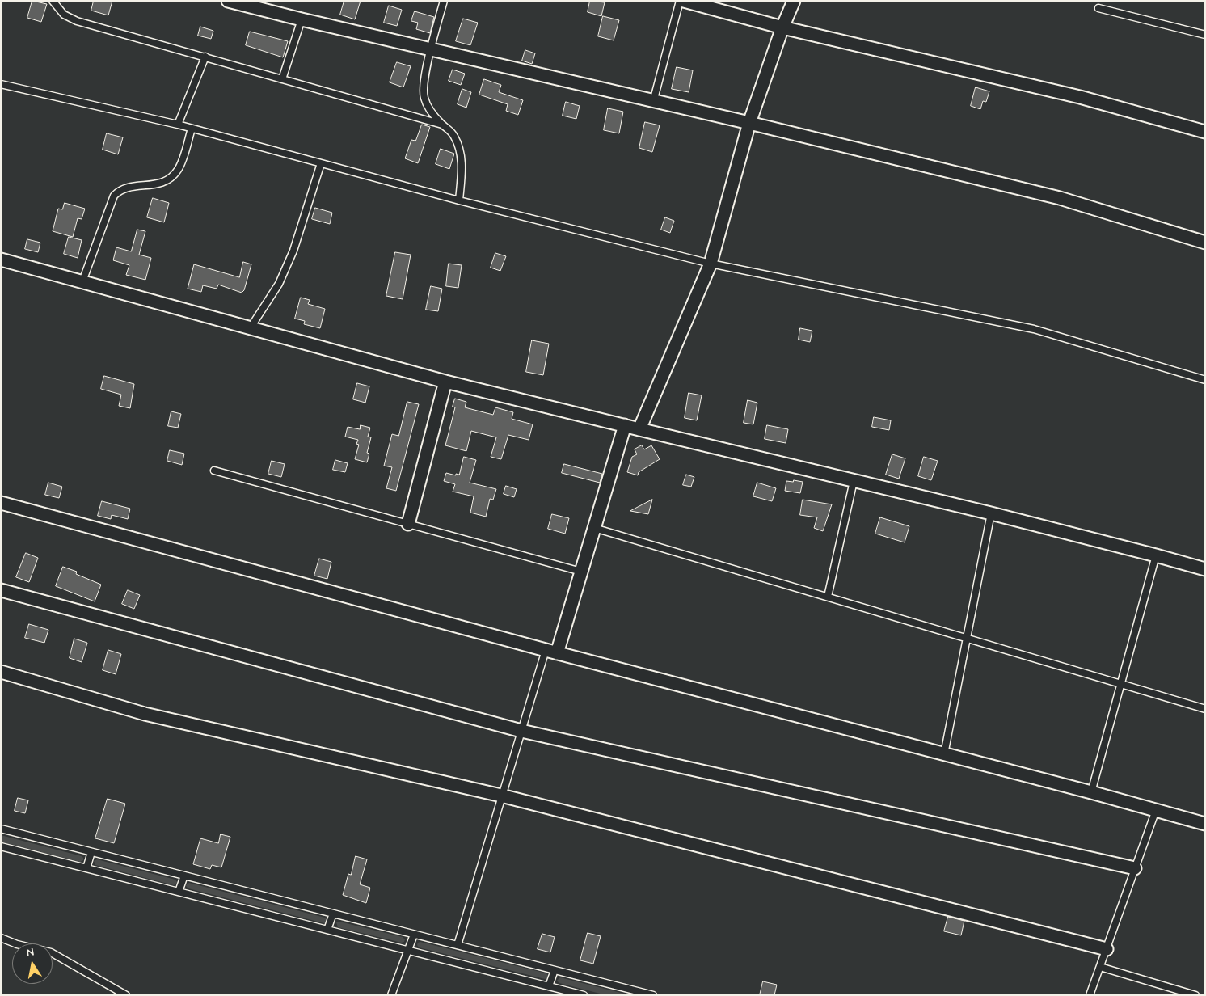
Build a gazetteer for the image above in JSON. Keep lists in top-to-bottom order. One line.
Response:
{"north":"top"}
